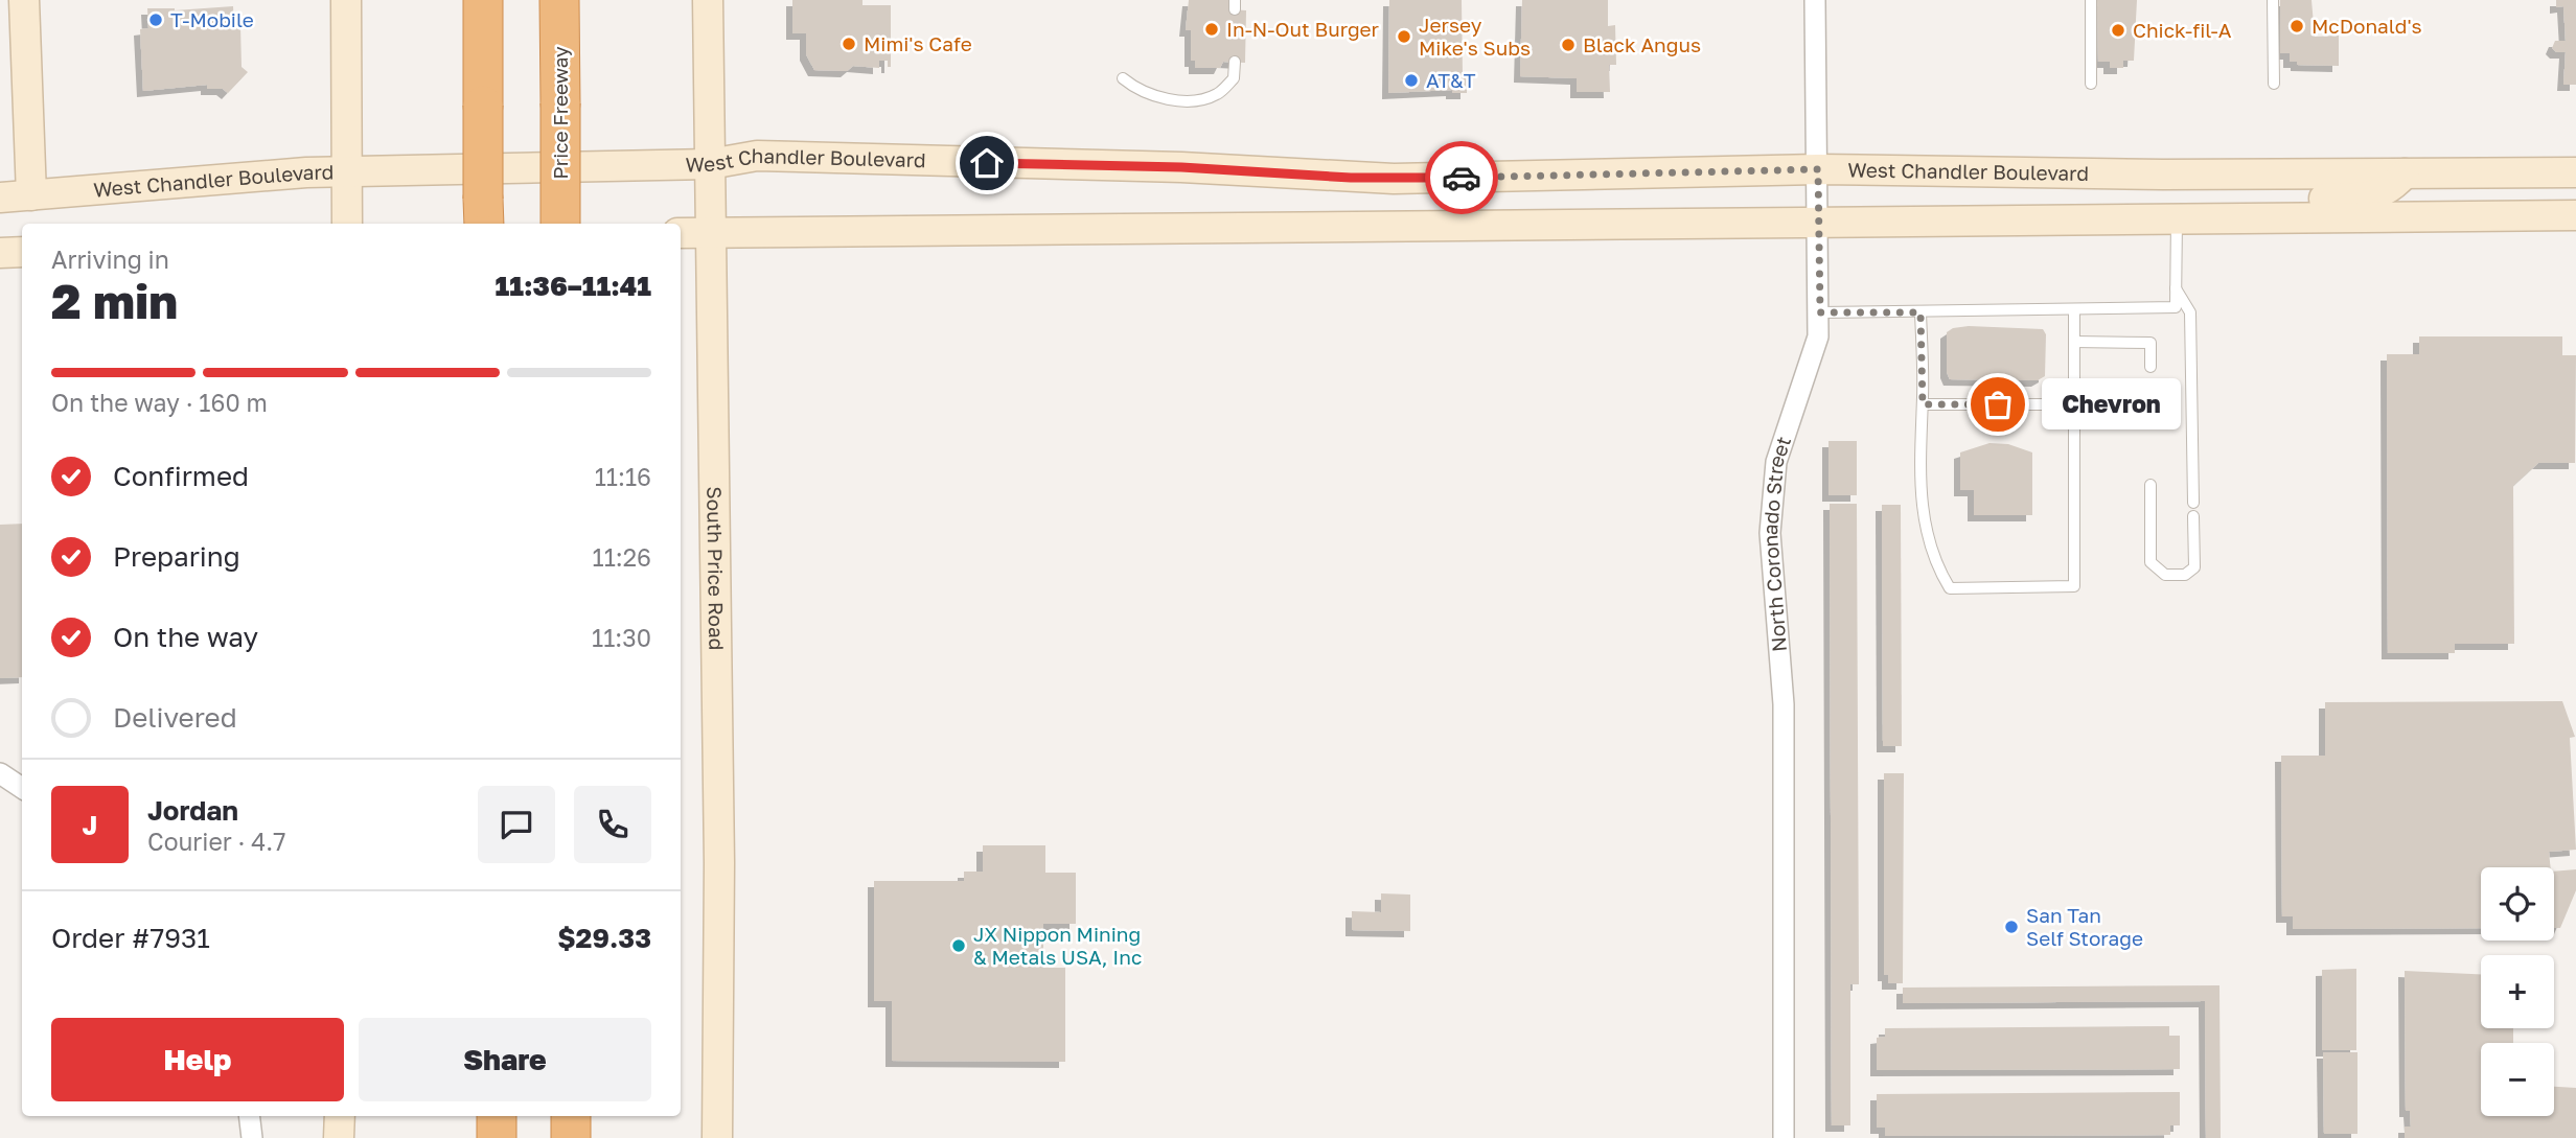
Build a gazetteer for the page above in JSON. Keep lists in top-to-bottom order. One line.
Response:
{"streets":{"highway":["Price Freeway"],"main road":["West Chandler Boulevard","South Price Road"],"street":["North Coronado Street"]},"crossings":[["West Chandler Boulevard","North Coronado Street"],["West Chandler Boulevard","South Price Road"]],"places":["T-Mobile","McDonald's","In-N-Out Burger","Chick-fil-A","Jersey Mike's Subs","Mimi's Cafe","Black Angus","AT&T","Chevron","San Tan Self Storage","JX Nippon Mining & Metals USA, Inc"],"page":{"heading":["2 min","Arriving in","11:36–11:41"],"panel":["Jordan","Courier · 4.7","Order #7931","$29.33"],"bar":"On the way · 160 m","bubble":"Chevron","list":[["Confirmed","11:16"],["Preparing","11:26"],["On the way","11:30"],"Delivered"],"round":"J","map_buttons":["+","−"],"buttons":["Help","Share"]}}
